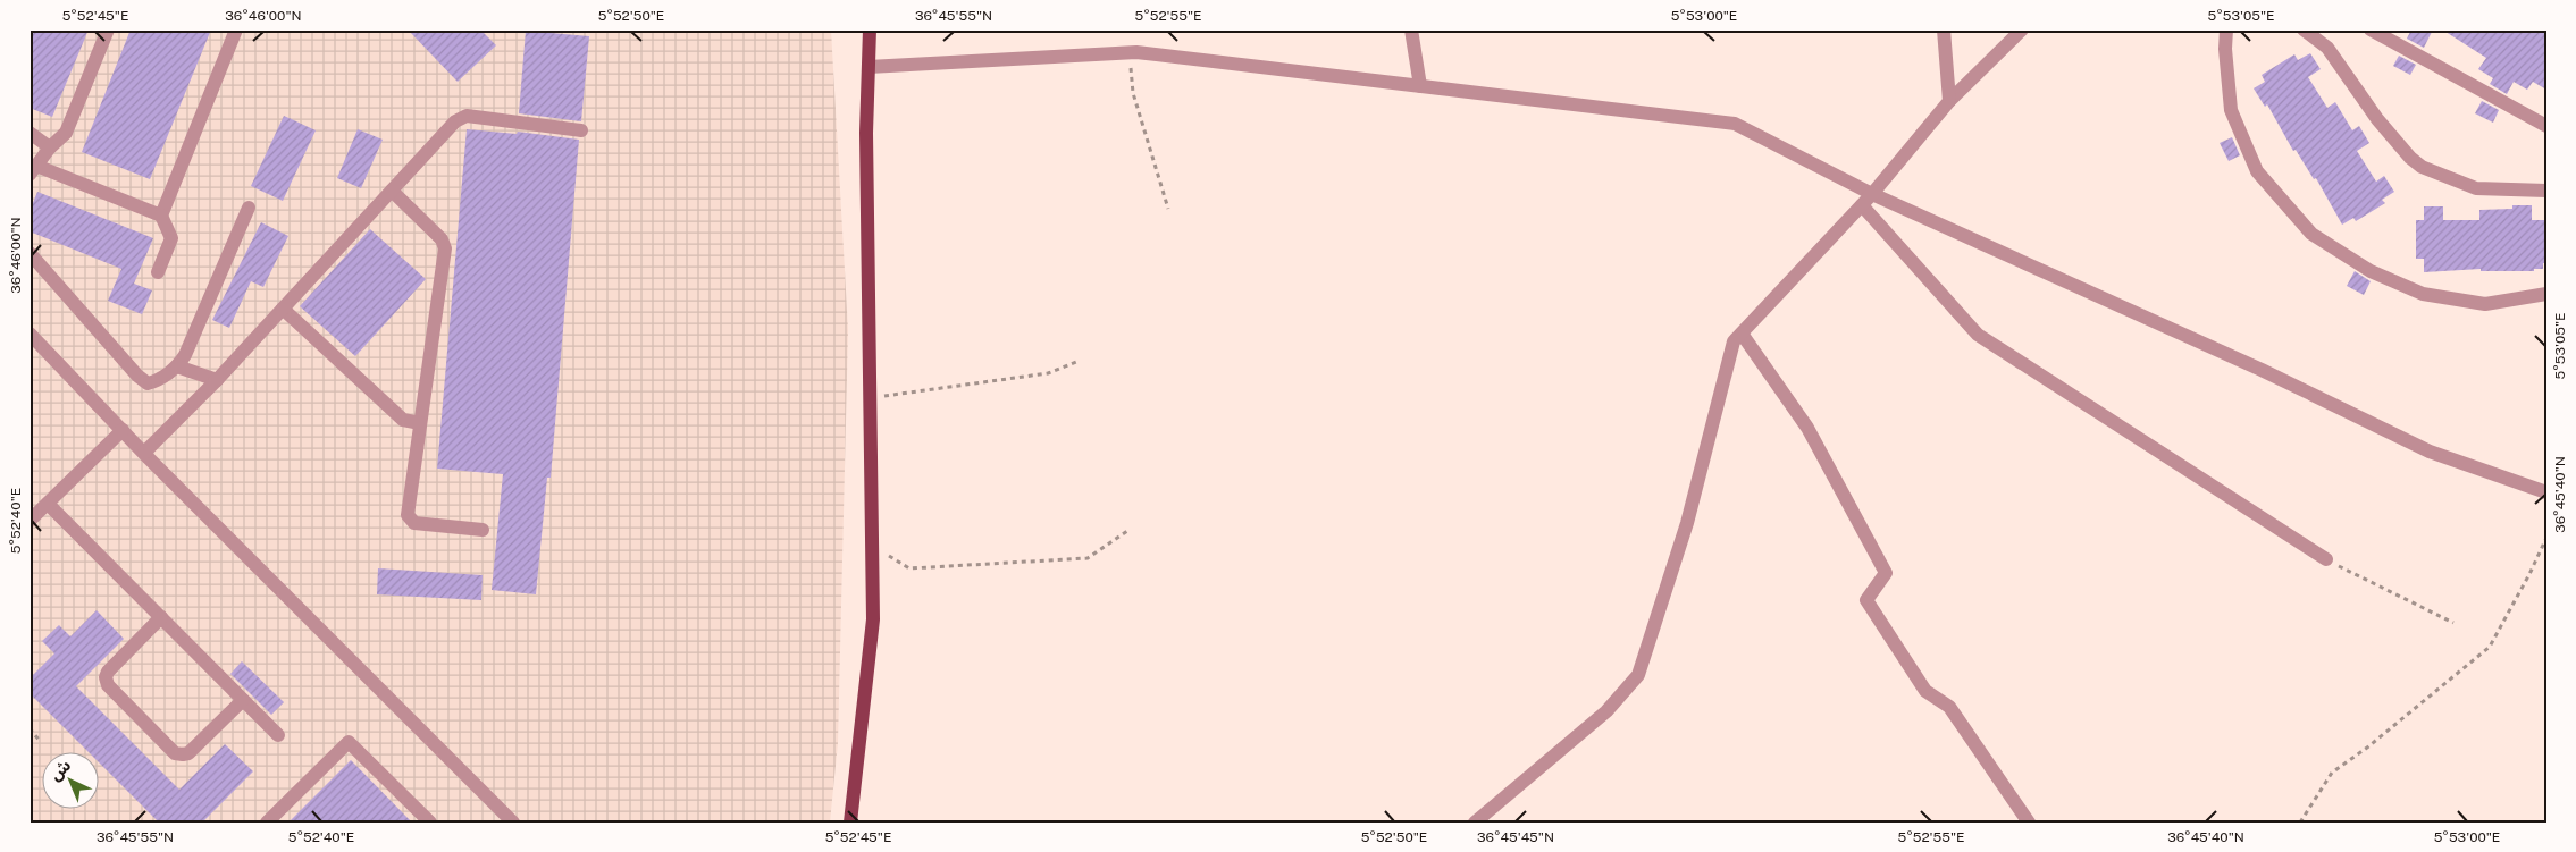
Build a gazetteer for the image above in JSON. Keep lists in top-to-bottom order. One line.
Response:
{"north":"top left","coordinates":["5°52'45\"E","36°46'00\"N","5°52'50\"E","36°45'55\"N","5°52'55\"E","5°53'00\"E","5°53'05\"E","36°45'40\"N","5°52'40\"E","36°45'45\"N"]}
